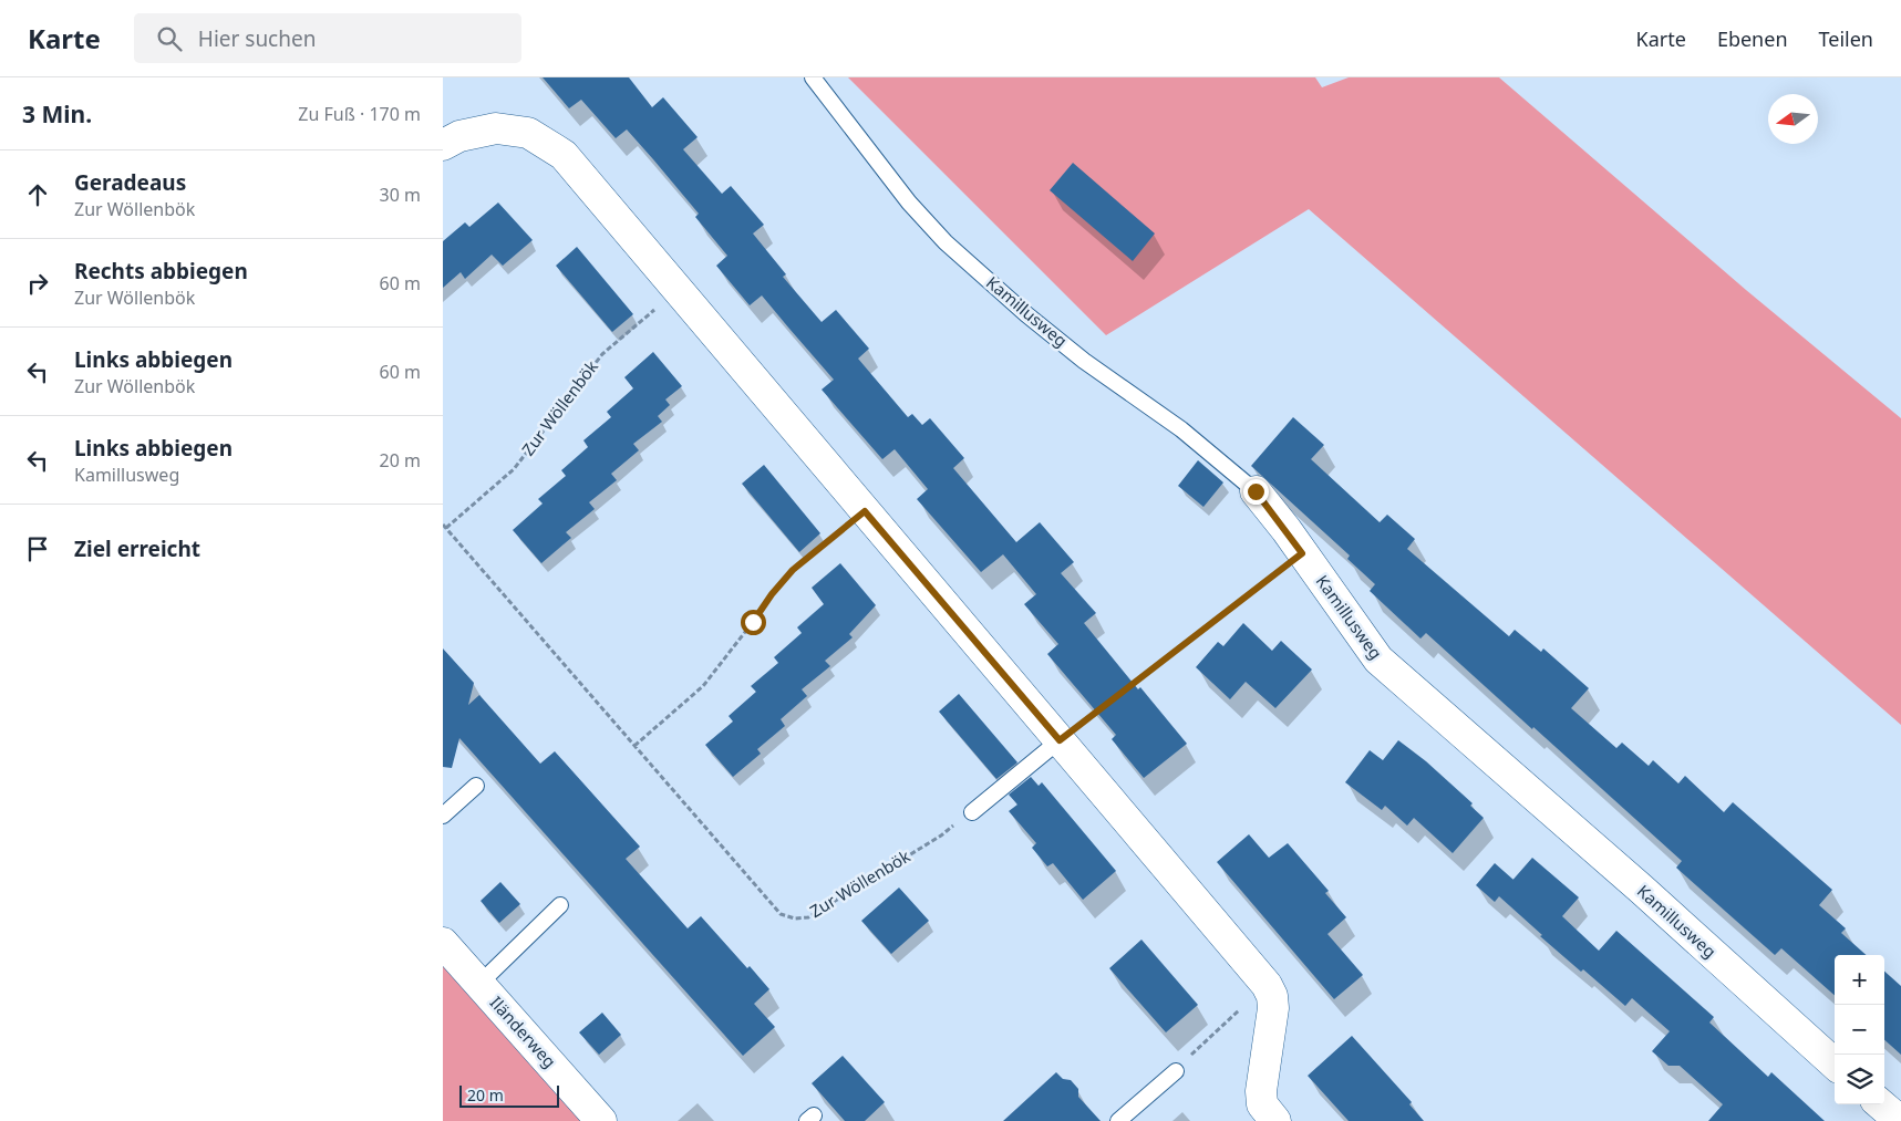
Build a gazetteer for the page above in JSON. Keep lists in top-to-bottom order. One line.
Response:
{"streets":{"street":["Kamillusweg","Iländerweg"],"path":["Zur Wöllenbök"]},"scale_bar":"20 m","north":"left","page":{"header":"Karte","search":"Hier suchen","nav":["Karte","Ebenen","Teilen"],"heading":["3 Min.","Zu Fuß · 170 m"],"list":[["Geradeaus","Zur Wöllenbök","30 m"],["Rechts abbiegen","Zur Wöllenbök","60 m"],["Links abbiegen","Zur Wöllenbök","60 m"],["Links abbiegen","Kamillusweg","20 m"],"Ziel erreicht"],"map_buttons":["+","−"],"scale":"20 m"}}
